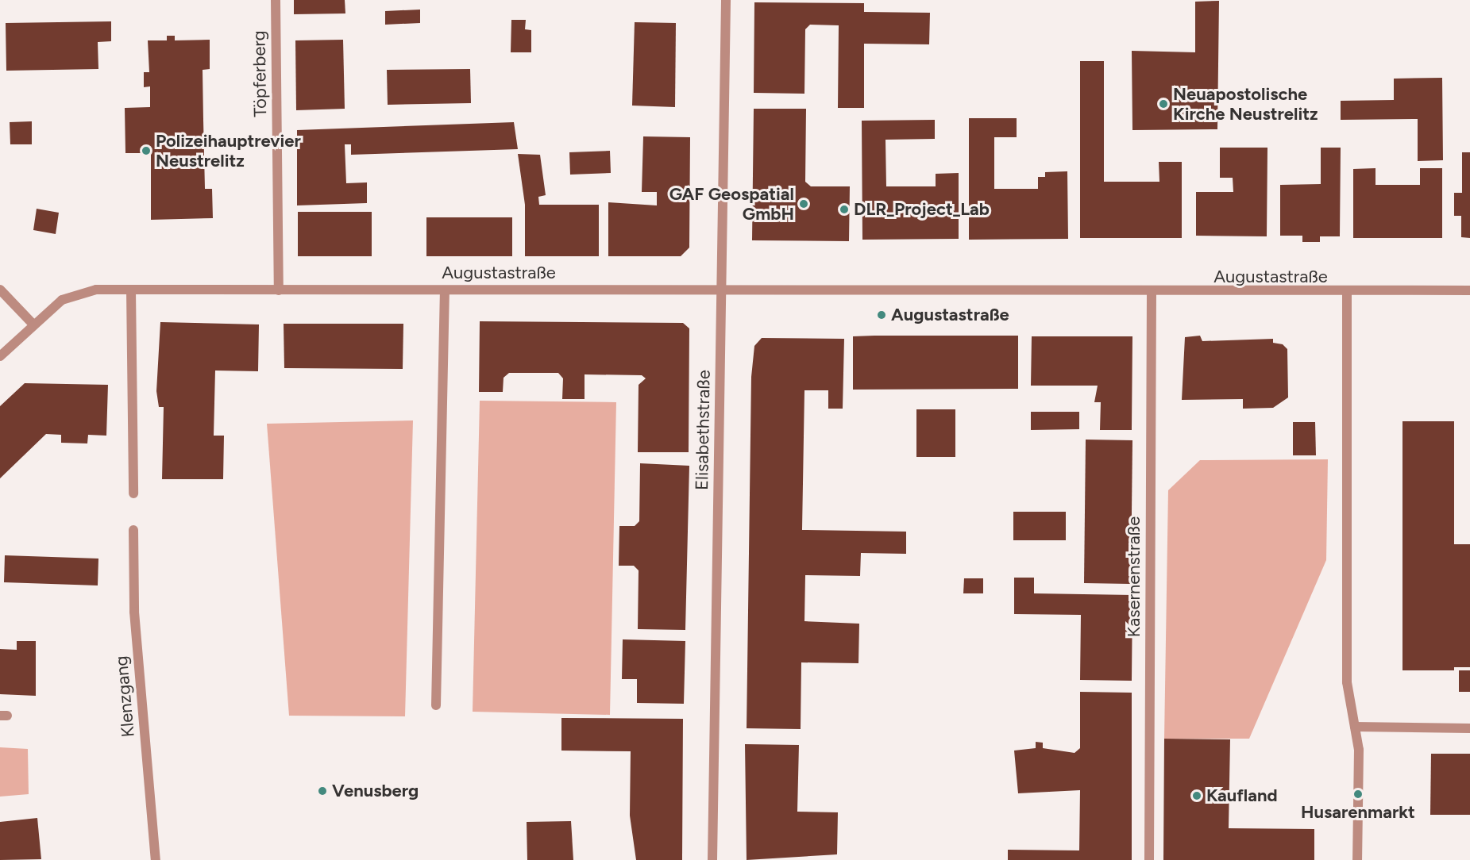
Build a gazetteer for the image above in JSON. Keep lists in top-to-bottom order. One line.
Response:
{"streets":{"street":["Töpferberg","Augustastraße","Elisabethstraße","Kasernenstraße","Klenzgang"]},"crossings":[["Töpferberg","Augustastraße"],["Augustastraße","Elisabethstraße"],["Augustastraße","Kasernenstraße"]],"places":["Neuapostolische Kirche Neustrelitz","Polizeihauptrevier Neustrelitz","GAF Geospatial GmbH","DLR_Project_Lab","Augustastraße","Venusberg","Husarenmarkt","Kaufland"]}
